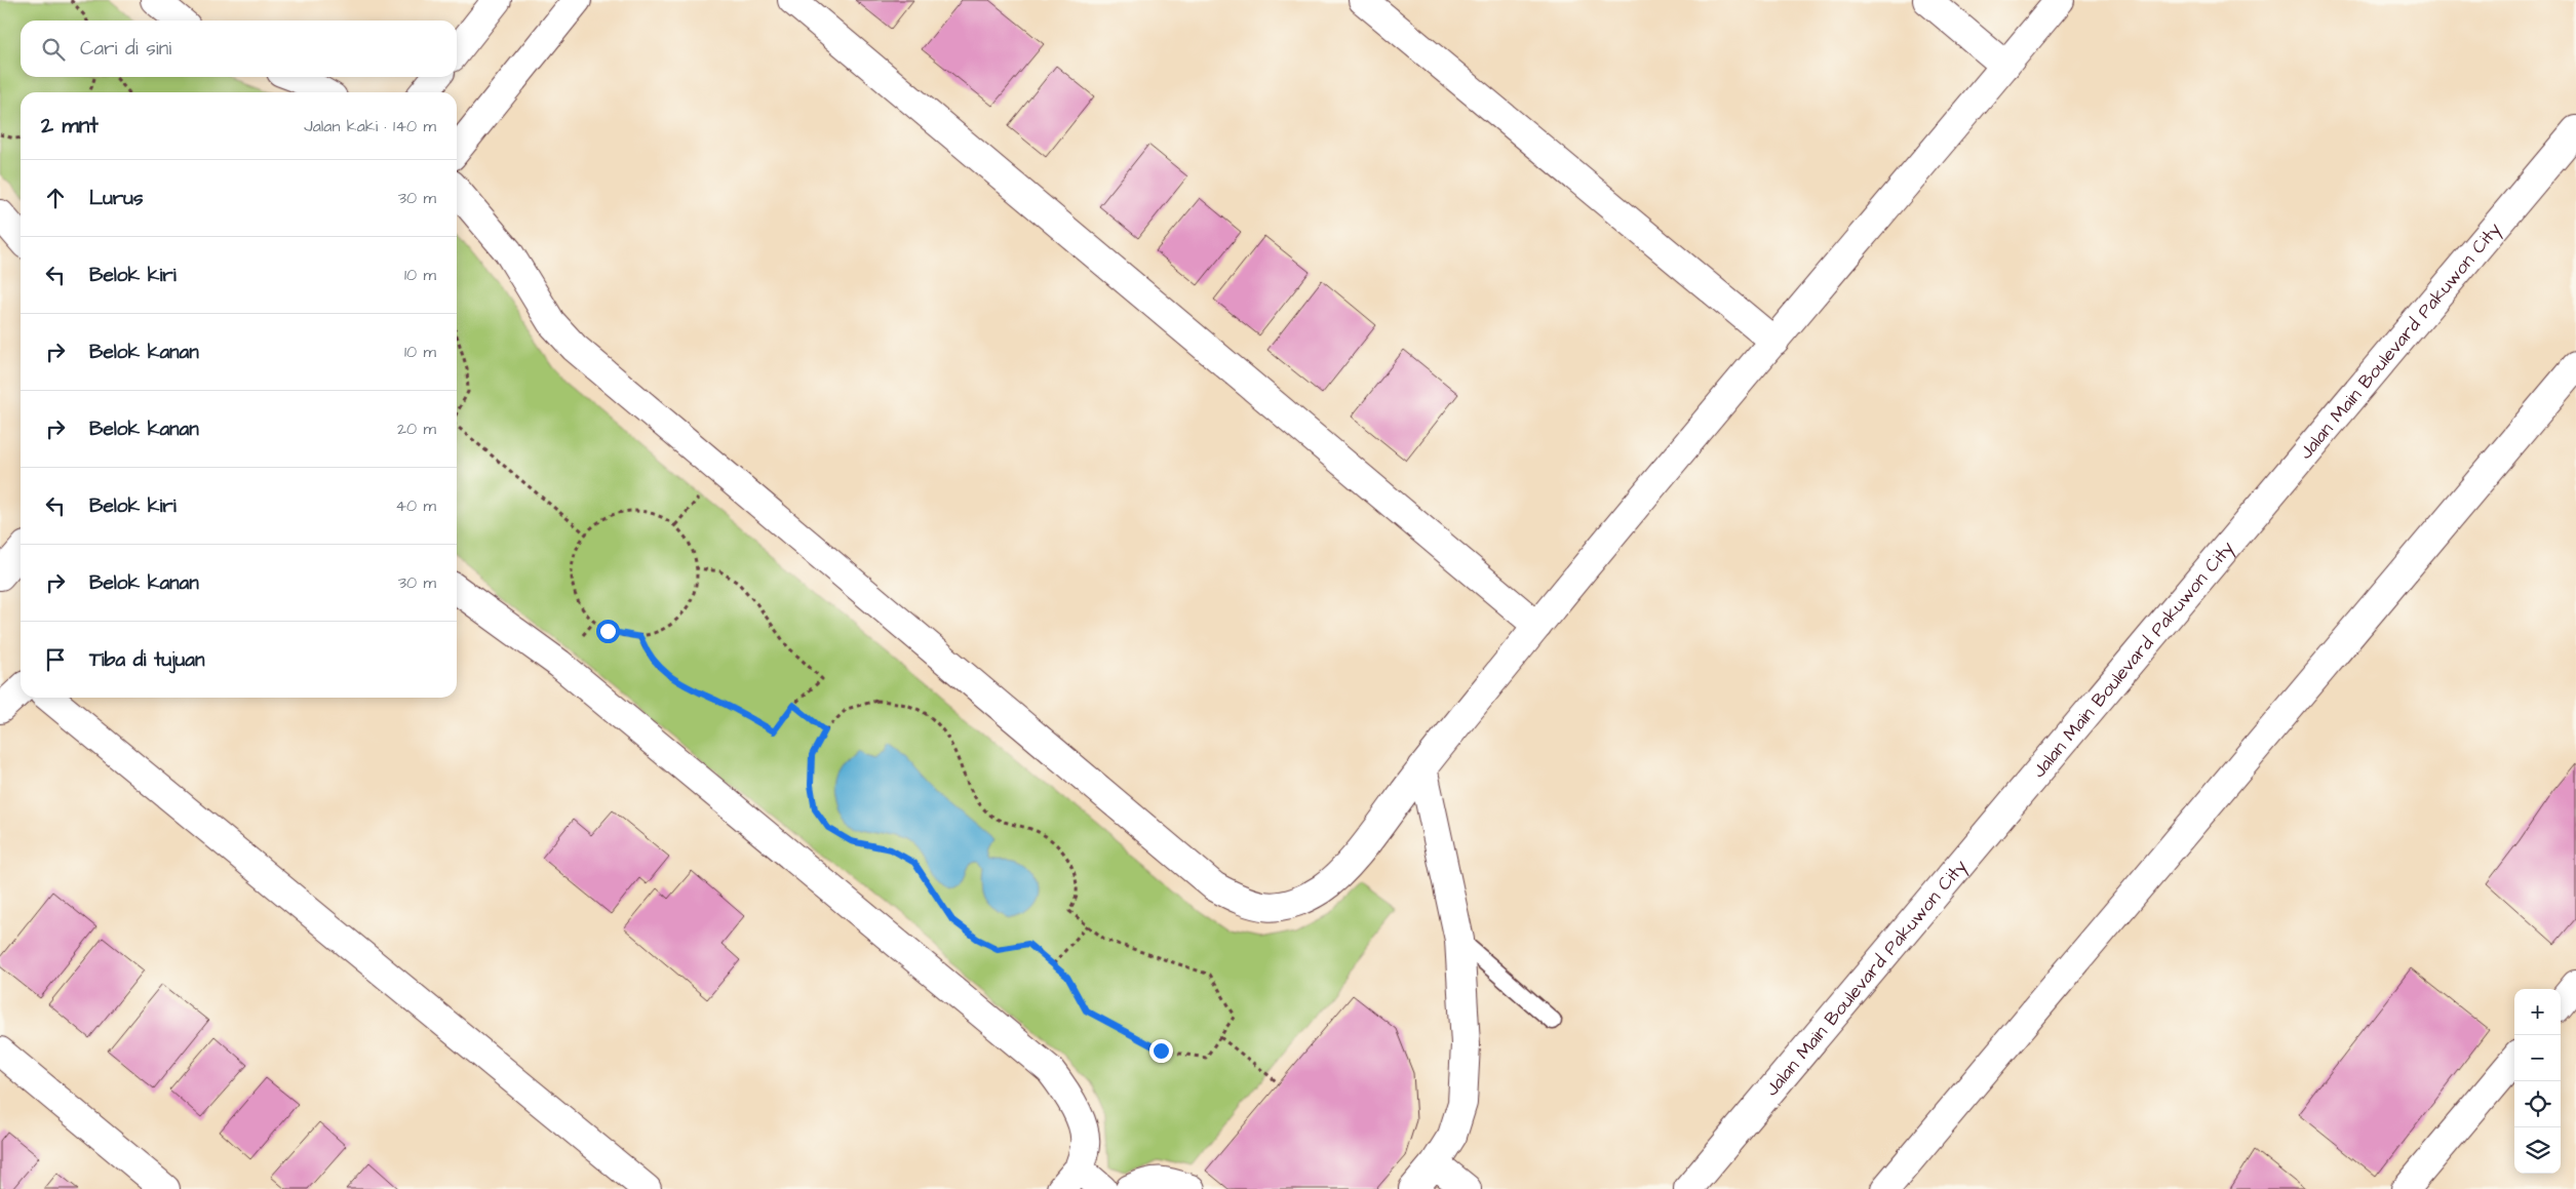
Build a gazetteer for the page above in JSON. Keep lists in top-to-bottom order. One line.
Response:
{"streets":{"street":["Jalan Main Boulevard Pakuwon City"]},"page":{"search":"Cari di sini","heading":["2 mnt","Jalan kaki · 140 m"],"list":[["Lurus","30 m"],["Belok kiri","10 m"],["Belok kanan","10 m"],["Belok kanan","20 m"],["Belok kiri","40 m"],["Belok kanan","30 m"],"Tiba di tujuan"],"map_buttons":["+","−"]}}
